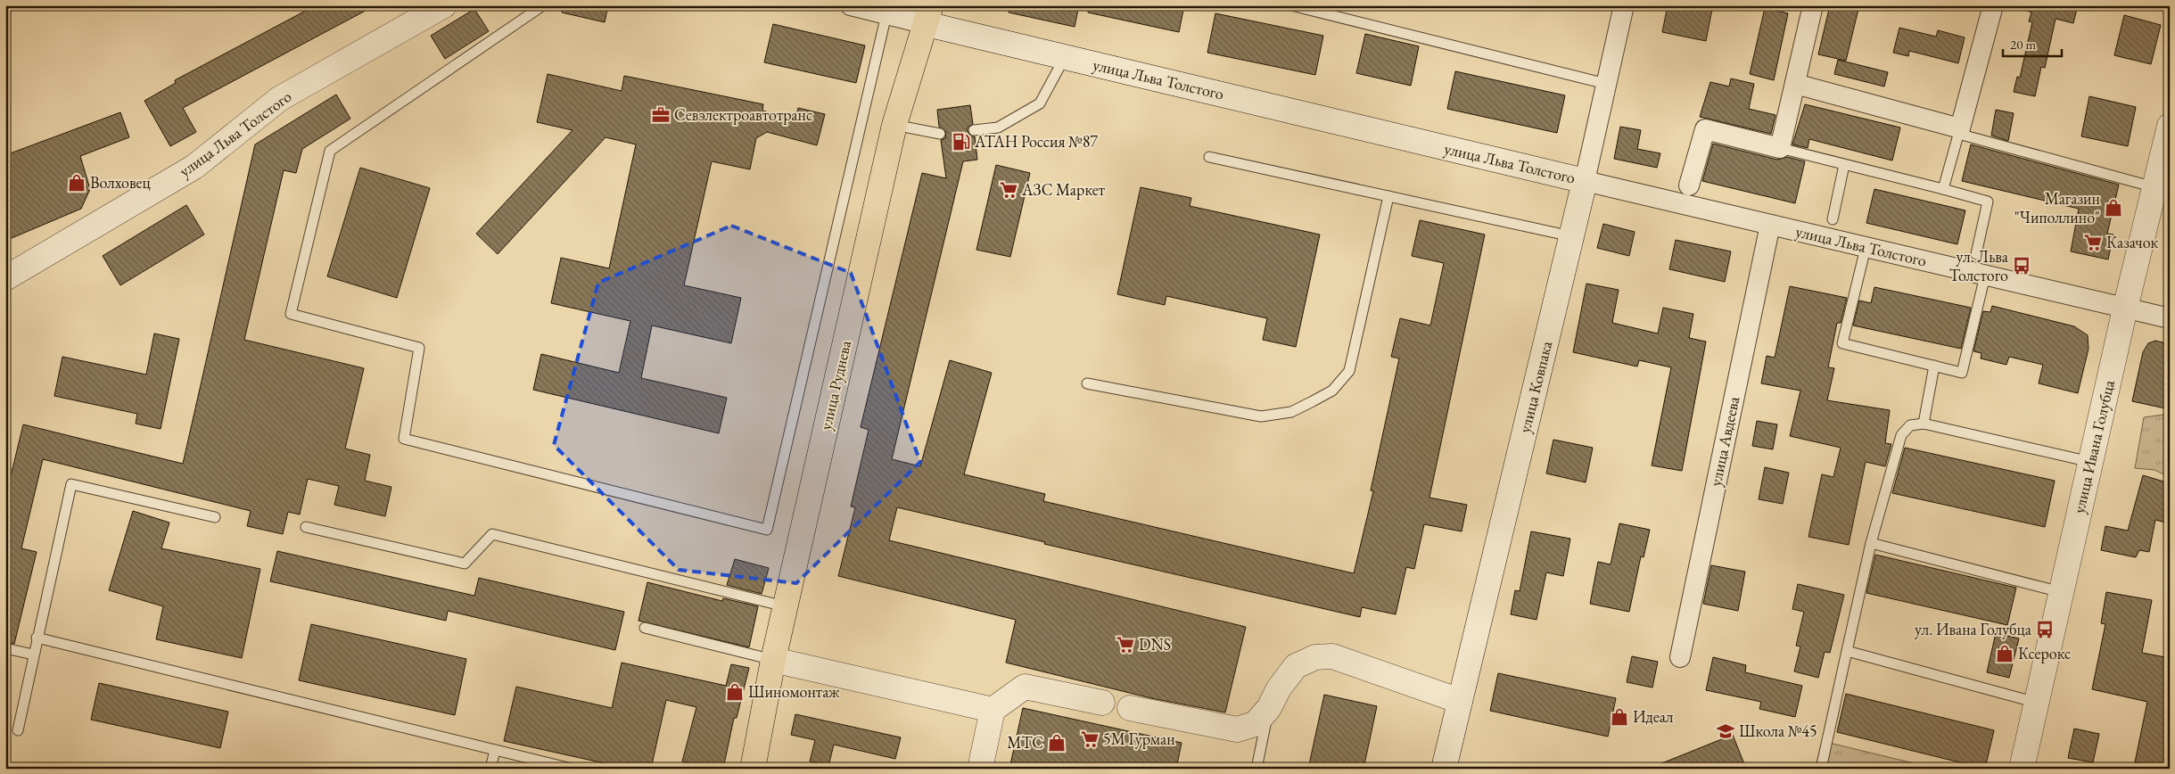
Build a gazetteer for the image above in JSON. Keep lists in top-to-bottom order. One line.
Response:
{"streets":{"main road":["улица Руднева"],"street":["улица Льва Толстого","улица Ковпака","улица Авдеева","улица Ивана Голубца"]},"crossings":[["улица Льва Толстого","улица Руднева"],["улица Льва Толстого","улица Ковпака"],["улица Льва Толстого","улица Авдеева"],["улица Льва Толстого","улица Ивана Голубца"]],"places":{"office":["Севэлектроавтотранс"],"fuel station":["АТАН Россия №87"],"shop":["Волховец","Магазин \"Чиполлино\"","Ксерокс","Шиномонтаж","Идеал","МТС"],"supermarket":["АЗС Маркет","Казачок","DNS","5М Гурман"],"bus stop":["ул. Льва Толстого","ул. Ивана Голубца"],"school or university":["Школа №45"]},"scale_bar":"20 m"}
